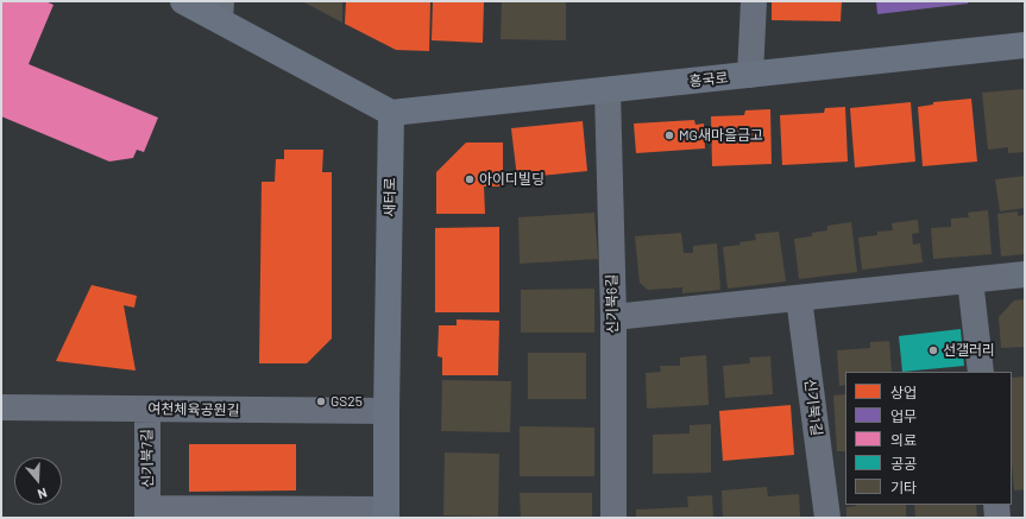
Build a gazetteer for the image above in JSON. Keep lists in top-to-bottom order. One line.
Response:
{"streets":{"street":["흥국로","새터로","신기북6길","신기북1길","여천체육공원길","신기북7길"]},"crossings":[["흥국로","새터로"],["흥국로","신기북6길"],["새터로","여천체육공원길"],["새터로","신기북7길"],["여천체육공원길","신기북7길"]],"places":["MG새마을금고","아이디빌딩","선갤러리","GS25"],"legend":["상업","업무","의료","공공","기타"],"north":"bottom"}
